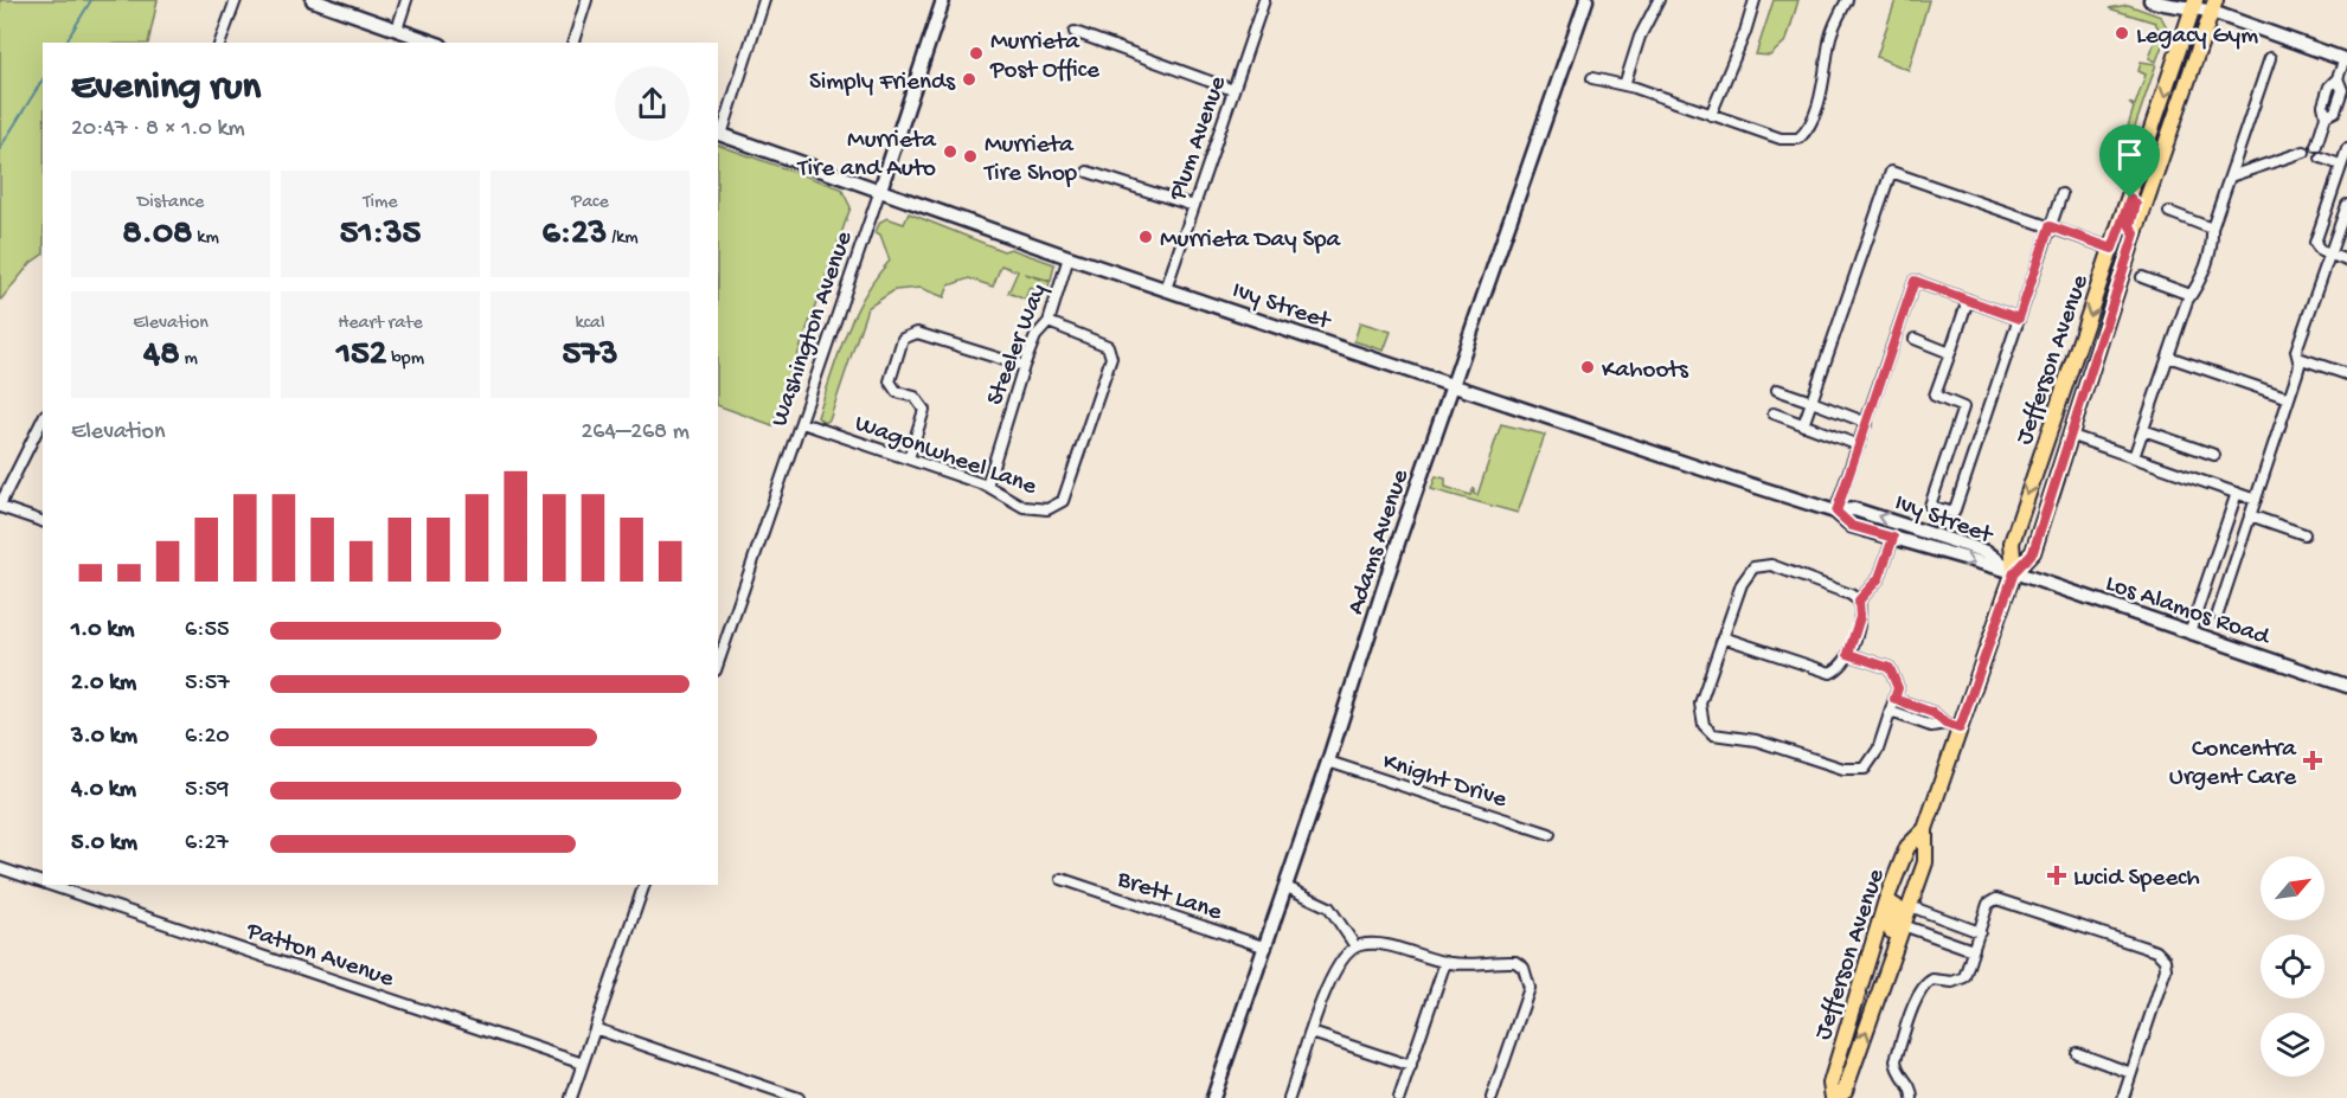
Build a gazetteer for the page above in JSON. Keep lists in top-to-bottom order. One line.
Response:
{"streets":{"main road":["Jefferson Avenue"],"street":["Plum Avenue","Ivy Street","Washington Avenue","Steeler Way","Wagonwheel Lane","Adams Avenue","Los Alamos Road","Knight Drive","Brett Lane","Patton Avenue"]},"crossings":[["Plum Avenue","Ivy Street"],["Ivy Street","Washington Avenue"],["Ivy Street","Steeler Way"],["Ivy Street","Jefferson Avenue"],["Ivy Street","Adams Avenue"],["Ivy Street","Los Alamos Road"],["Washington Avenue","Wagonwheel Lane"],["Steeler Way","Wagonwheel Lane"],["Jefferson Avenue","Los Alamos Road"],["Adams Avenue","Knight Drive"],["Adams Avenue","Brett Lane"]],"places":{"other":["Legacy Gym","Murrieta Post Office","Simply Friends","Murrieta Tire and Auto","Murrieta Tire Shop","Murrieta Day Spa","Kahoots"],"health":["Concentra Urgent Care","Lucid Speech"]},"north":"top right","page":{"heading":["Evening run","20:47 · 8 × 1.0 km"],"stats":[["Distance","8.08 km"],["Time","51:35"],["Pace","6:23 /km"],["Elevation","48 m"],["Heart rate","152 bpm"],["kcal","573"]],"chart":["Elevation","264–268 m"],"list":[{"name":"1.0 km","note":"6:55"},{"name":"2.0 km","note":"5:57"},{"name":"3.0 km","note":"6:20"},{"name":"4.0 km","note":"5:59"},{"name":"5.0 km","note":"6:27"}]}}
